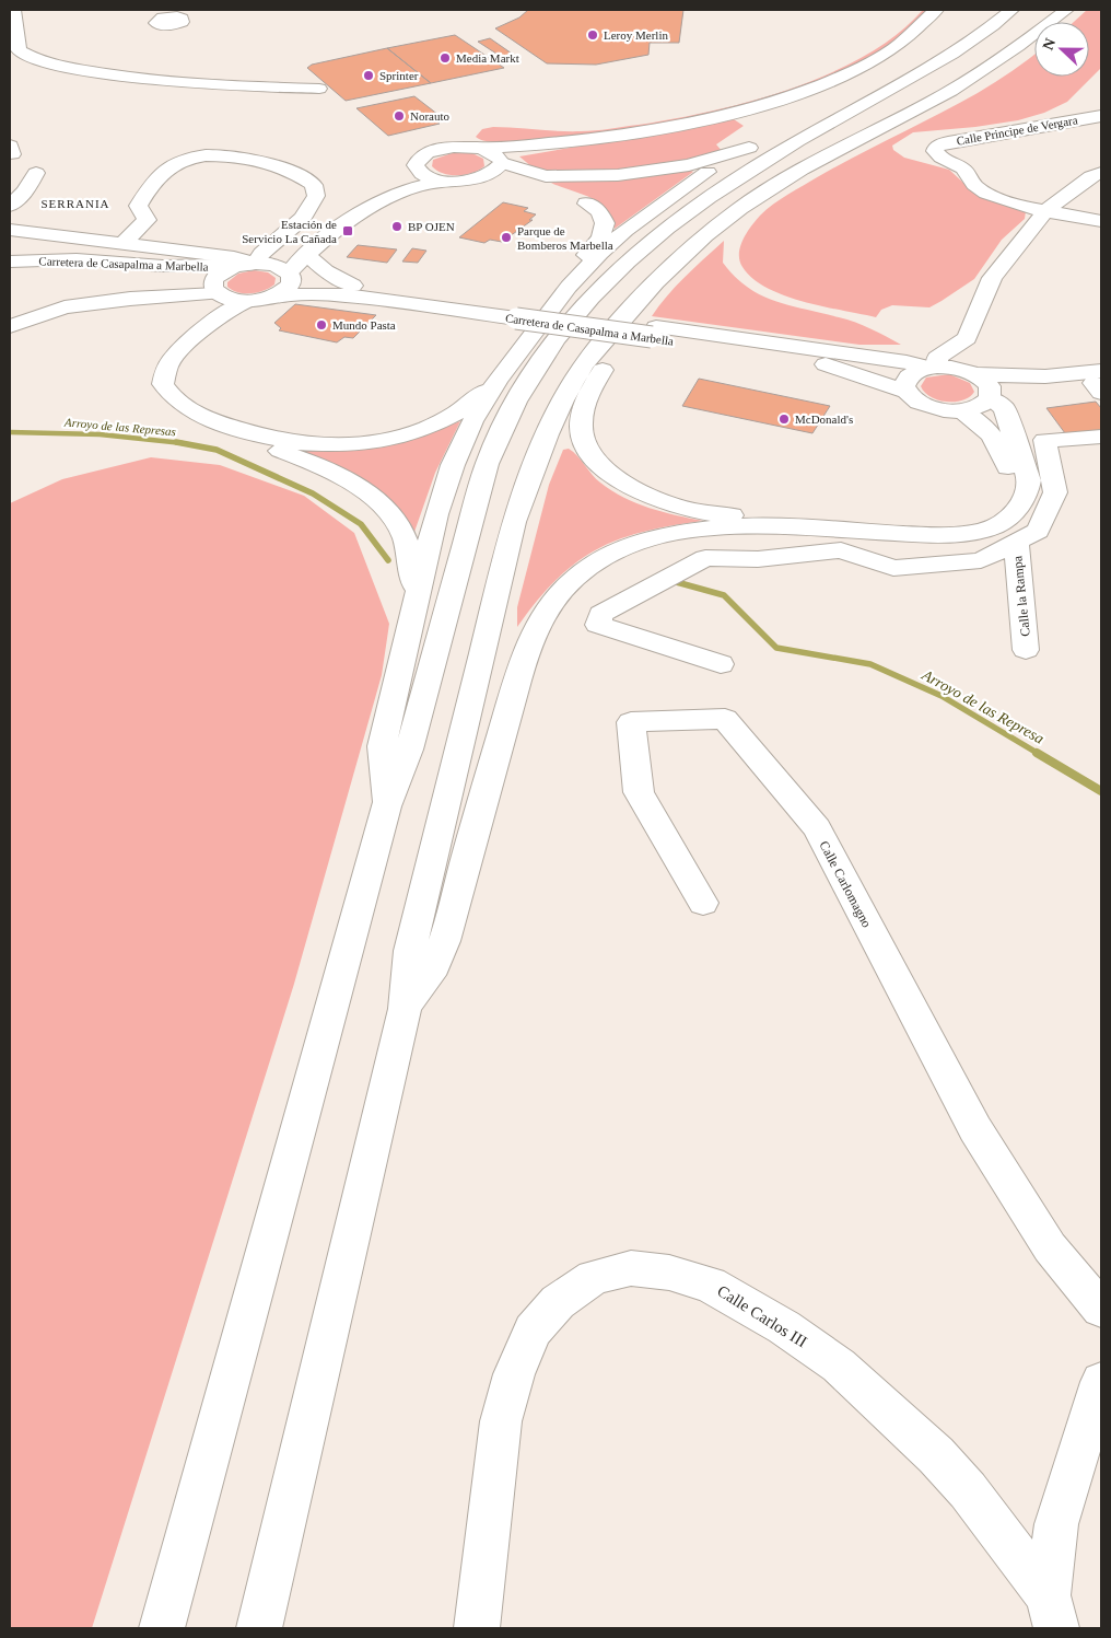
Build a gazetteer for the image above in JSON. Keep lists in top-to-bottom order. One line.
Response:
{"streets":{"main road":["Calle Principe de Vergara","Carretera de Casapalma a Marbella","Calle la Rampa","Calle Carlomagno","Calle Carlos III"]},"districts":["SERRANIA"],"water":["Arroyo de las Represas","Arroyo de las Represa"],"places":{"other":["Leroy Merlin","Media Markt","Sprinter","Norauto","BP OJEN","Parque de Bomberos Marbella","Mundo Pasta","McDonald's"],"transit":["Estación de Servicio La Cañada"]},"north":"left"}
